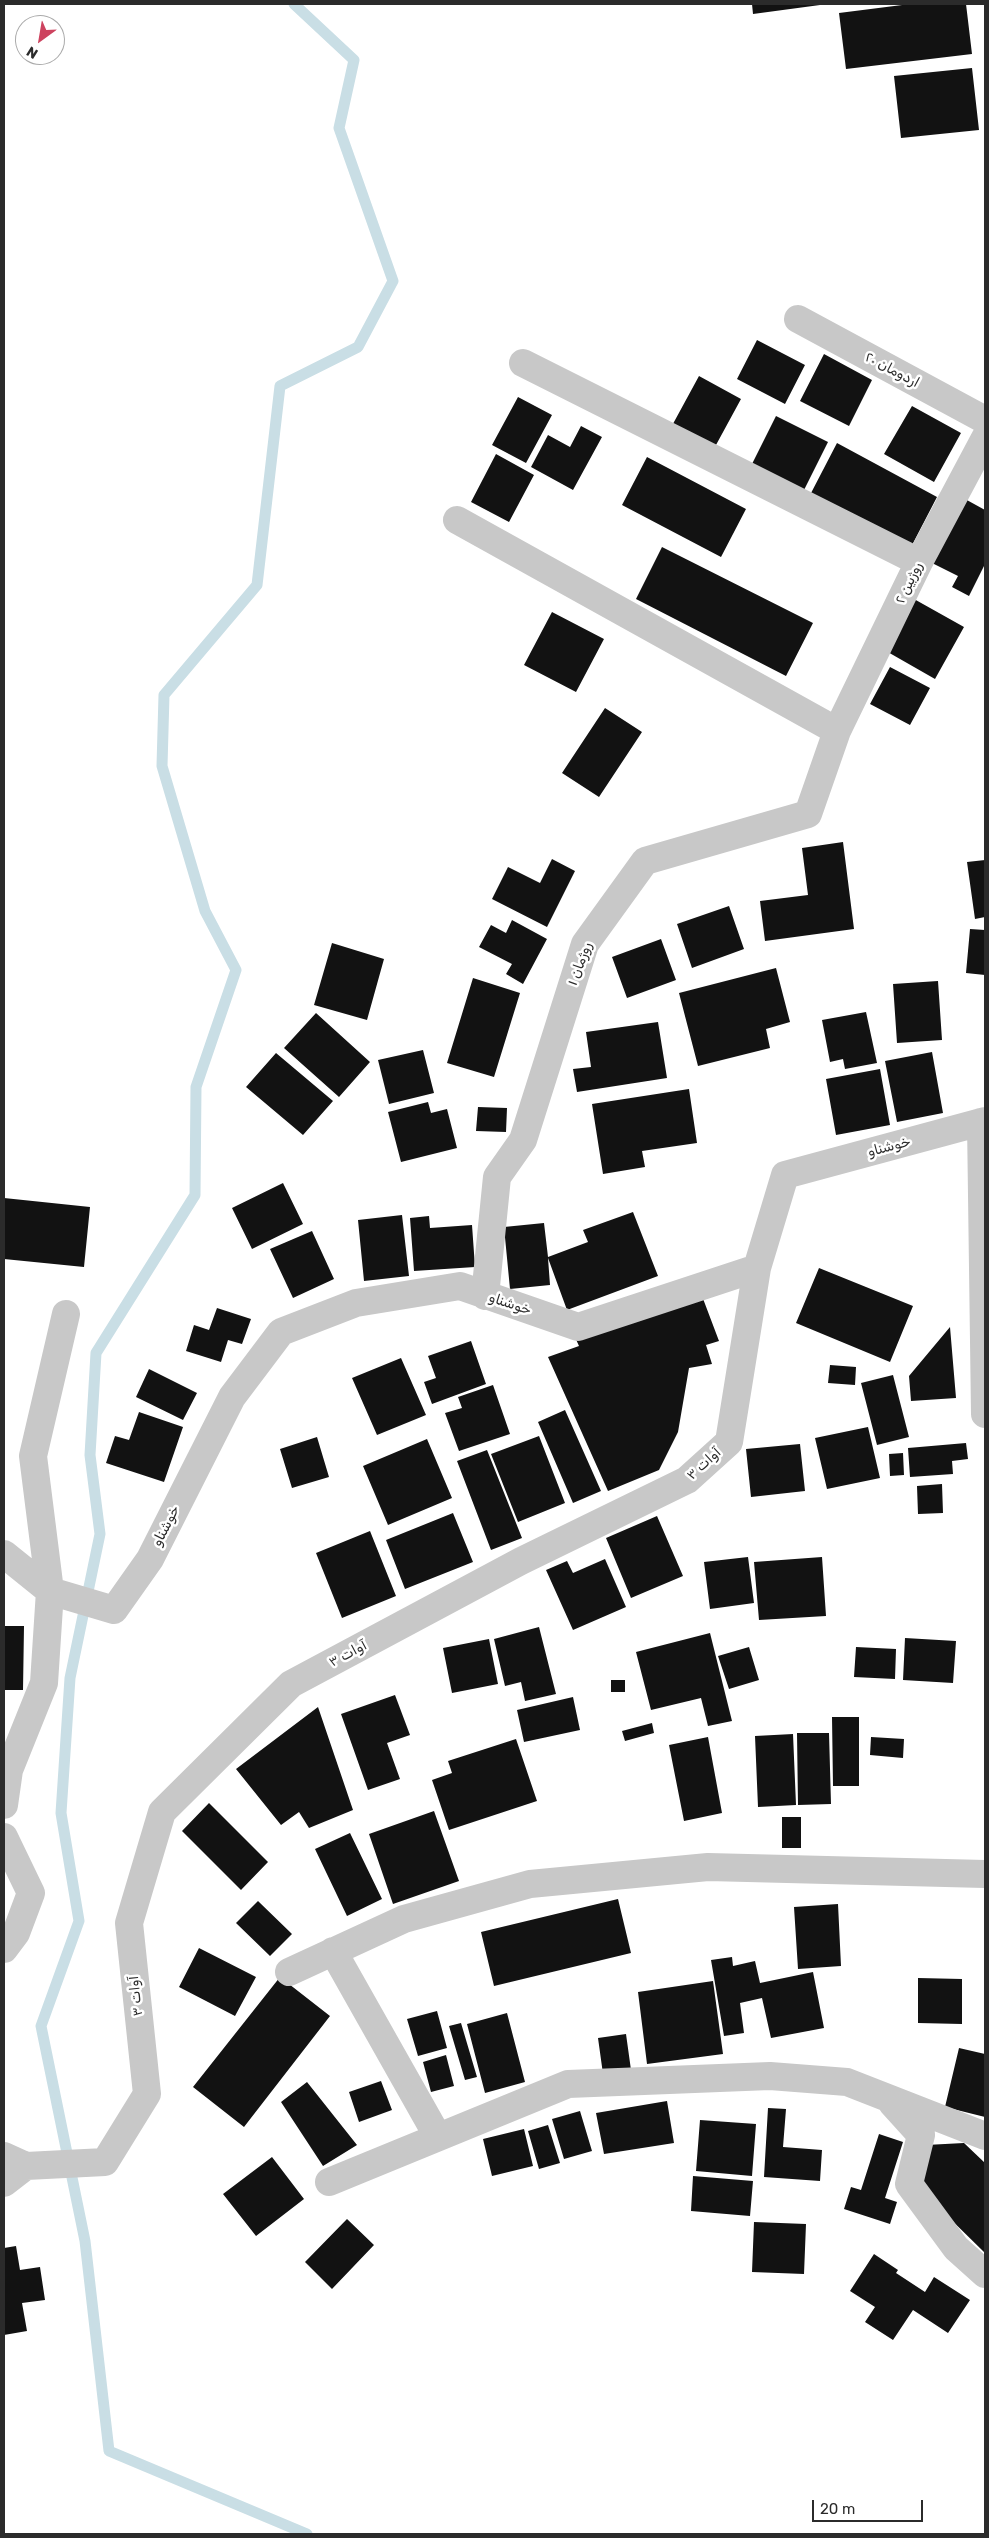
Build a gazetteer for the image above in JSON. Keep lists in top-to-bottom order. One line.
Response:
{"streets":{"street":["اردومان ۲۰","روژبین ۲","روژمان ۱","خوشناو","آوات ۳"]},"crossings":[["روژبین ۲","روژمان ۱"],["روژمان ۱","خوشناو"],["خوشناو","آوات ۳"]],"scale_bar":"20 m","north":"bottom left"}
